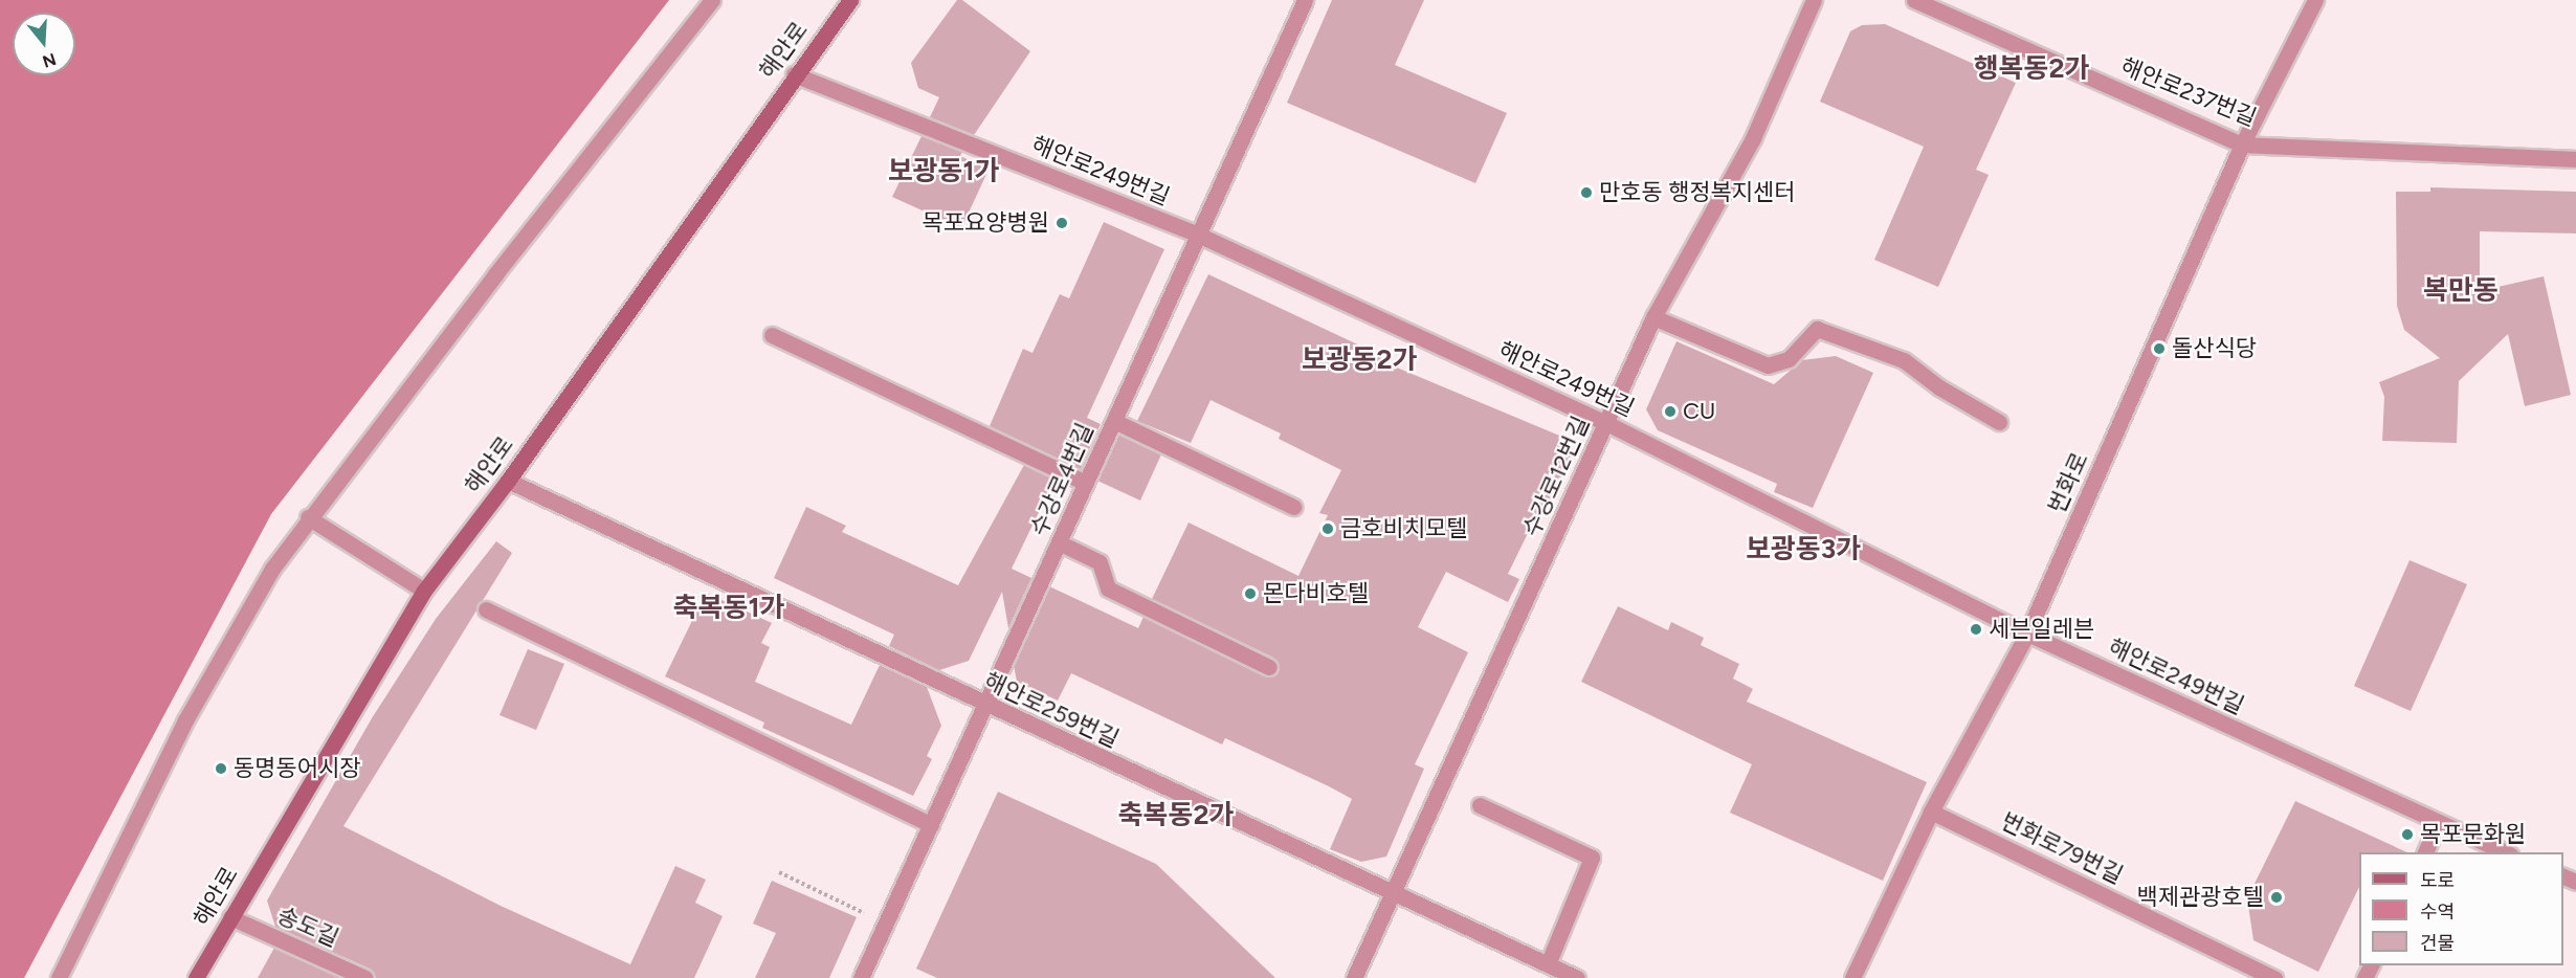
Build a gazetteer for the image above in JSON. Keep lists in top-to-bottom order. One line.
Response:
{"streets":{"street":["해안로","해안로237번길","해안로249번길","수강로12번길","수강로4번길","번화로","해안로259번길","번화로79번길","송도길"]},"crossings":[["해안로","해안로249번길"],["해안로","해안로259번길"],["해안로","송도길"],["해안로237번길","번화로"],["해안로249번길","수강로12번길"],["해안로249번길","수강로4번길"],["해안로249번길","번화로"],["수강로12번길","해안로259번길"],["수강로4번길","해안로259번길"],["번화로","번화로79번길"]],"districts":["행복동2가","보광동1가","복만동","보광동2가","보광동3가","축복동1가","축복동2가"],"places":["만호동 행정복지센터","목포요양병원","돌산식당","CU","금호비치모텔","몬다비호텔","세븐일레븐","동명동어시장","목포문화원","백제관광호텔"],"legend":["도로","수역","건물"],"north":"bottom"}
